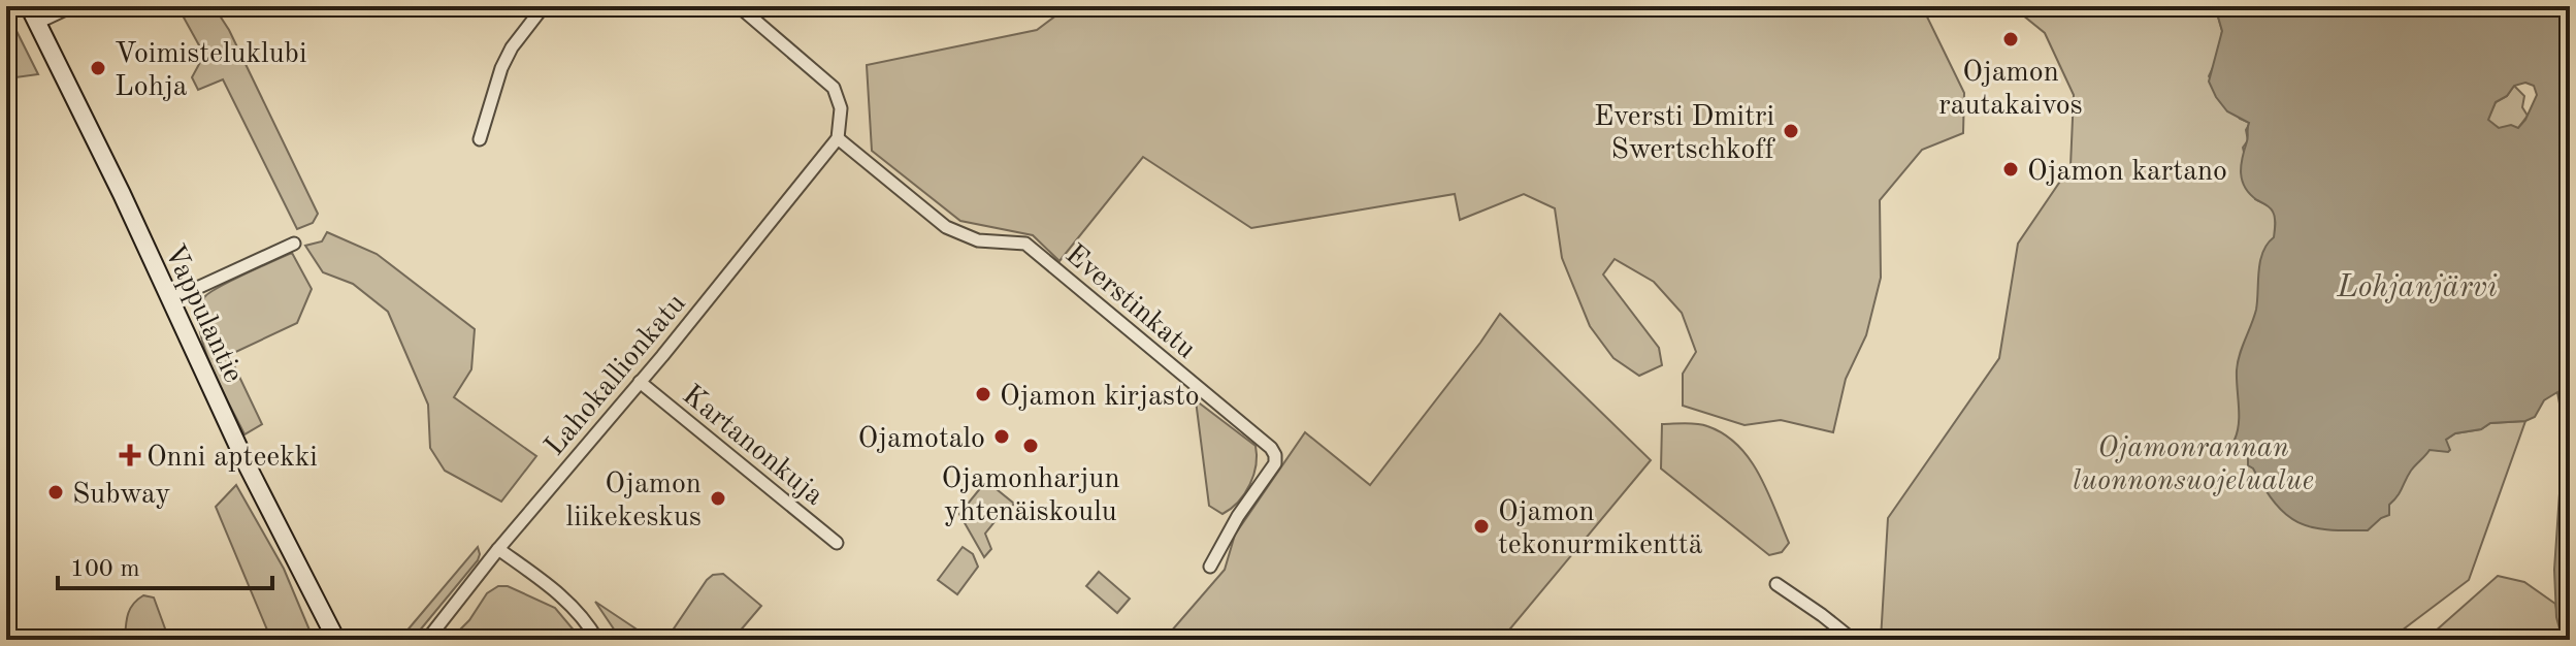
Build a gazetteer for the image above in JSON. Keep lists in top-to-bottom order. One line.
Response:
{"streets":{"street":["Everstinkatu","Vappulantie","Lahokallionkatu","Kartanonkuja"]},"crossings":[["Everstinkatu","Lahokallionkatu"],["Lahokallionkatu","Kartanonkuja"]],"water":["Lohjanjärvi"],"parks":["Ojamonrannan luonnonsuojelualue"],"places":{"other":["Ojamon rautakaivos","Voimisteluklubi Lohja","Eversti Dmitri Swertschkoff","Ojamon kartano","Ojamon kirjasto","Ojamotalo","Ojamonharjun yhtenäiskoulu","Subway","Ojamon liikekeskus","Ojamon tekonurmikenttä"],"health":["Onni apteekki"]},"scale_bar":"100 m"}
